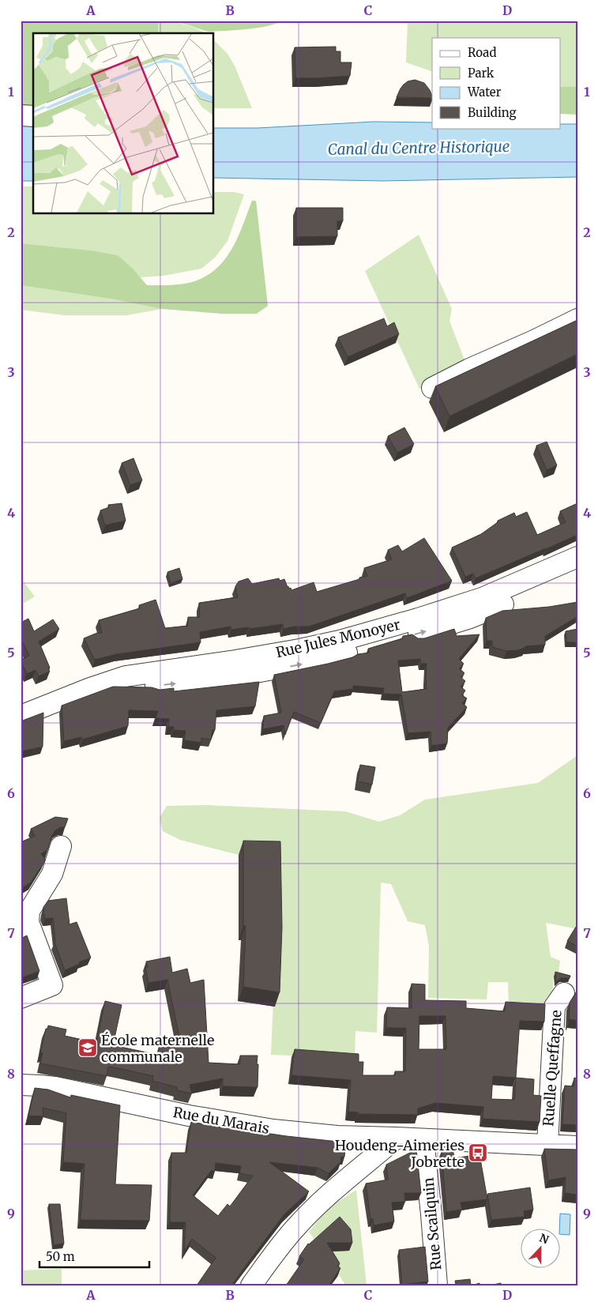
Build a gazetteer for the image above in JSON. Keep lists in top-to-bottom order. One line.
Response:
{"streets":{"street":["Rue Jules Monoyer","Ruelle Queffagne","Rue du Marais","Rue Scailquin"]},"crossings":[["Ruelle Queffagne","Rue du Marais"],["Rue du Marais","Rue Scailquin"]],"water":["Canal du Centre Historique"],"places":{"school or university":["École maternelle communale"],"bus stop":["Houdeng-Aimeries Jobrette"]},"legend":["Road","Park","Water","Building"],"scale_bar":"50 m","north":"top","grid":{"columns":["A","B","C","D"],"rows":["1","2","3","4","5","6","7","8","9"]}}
